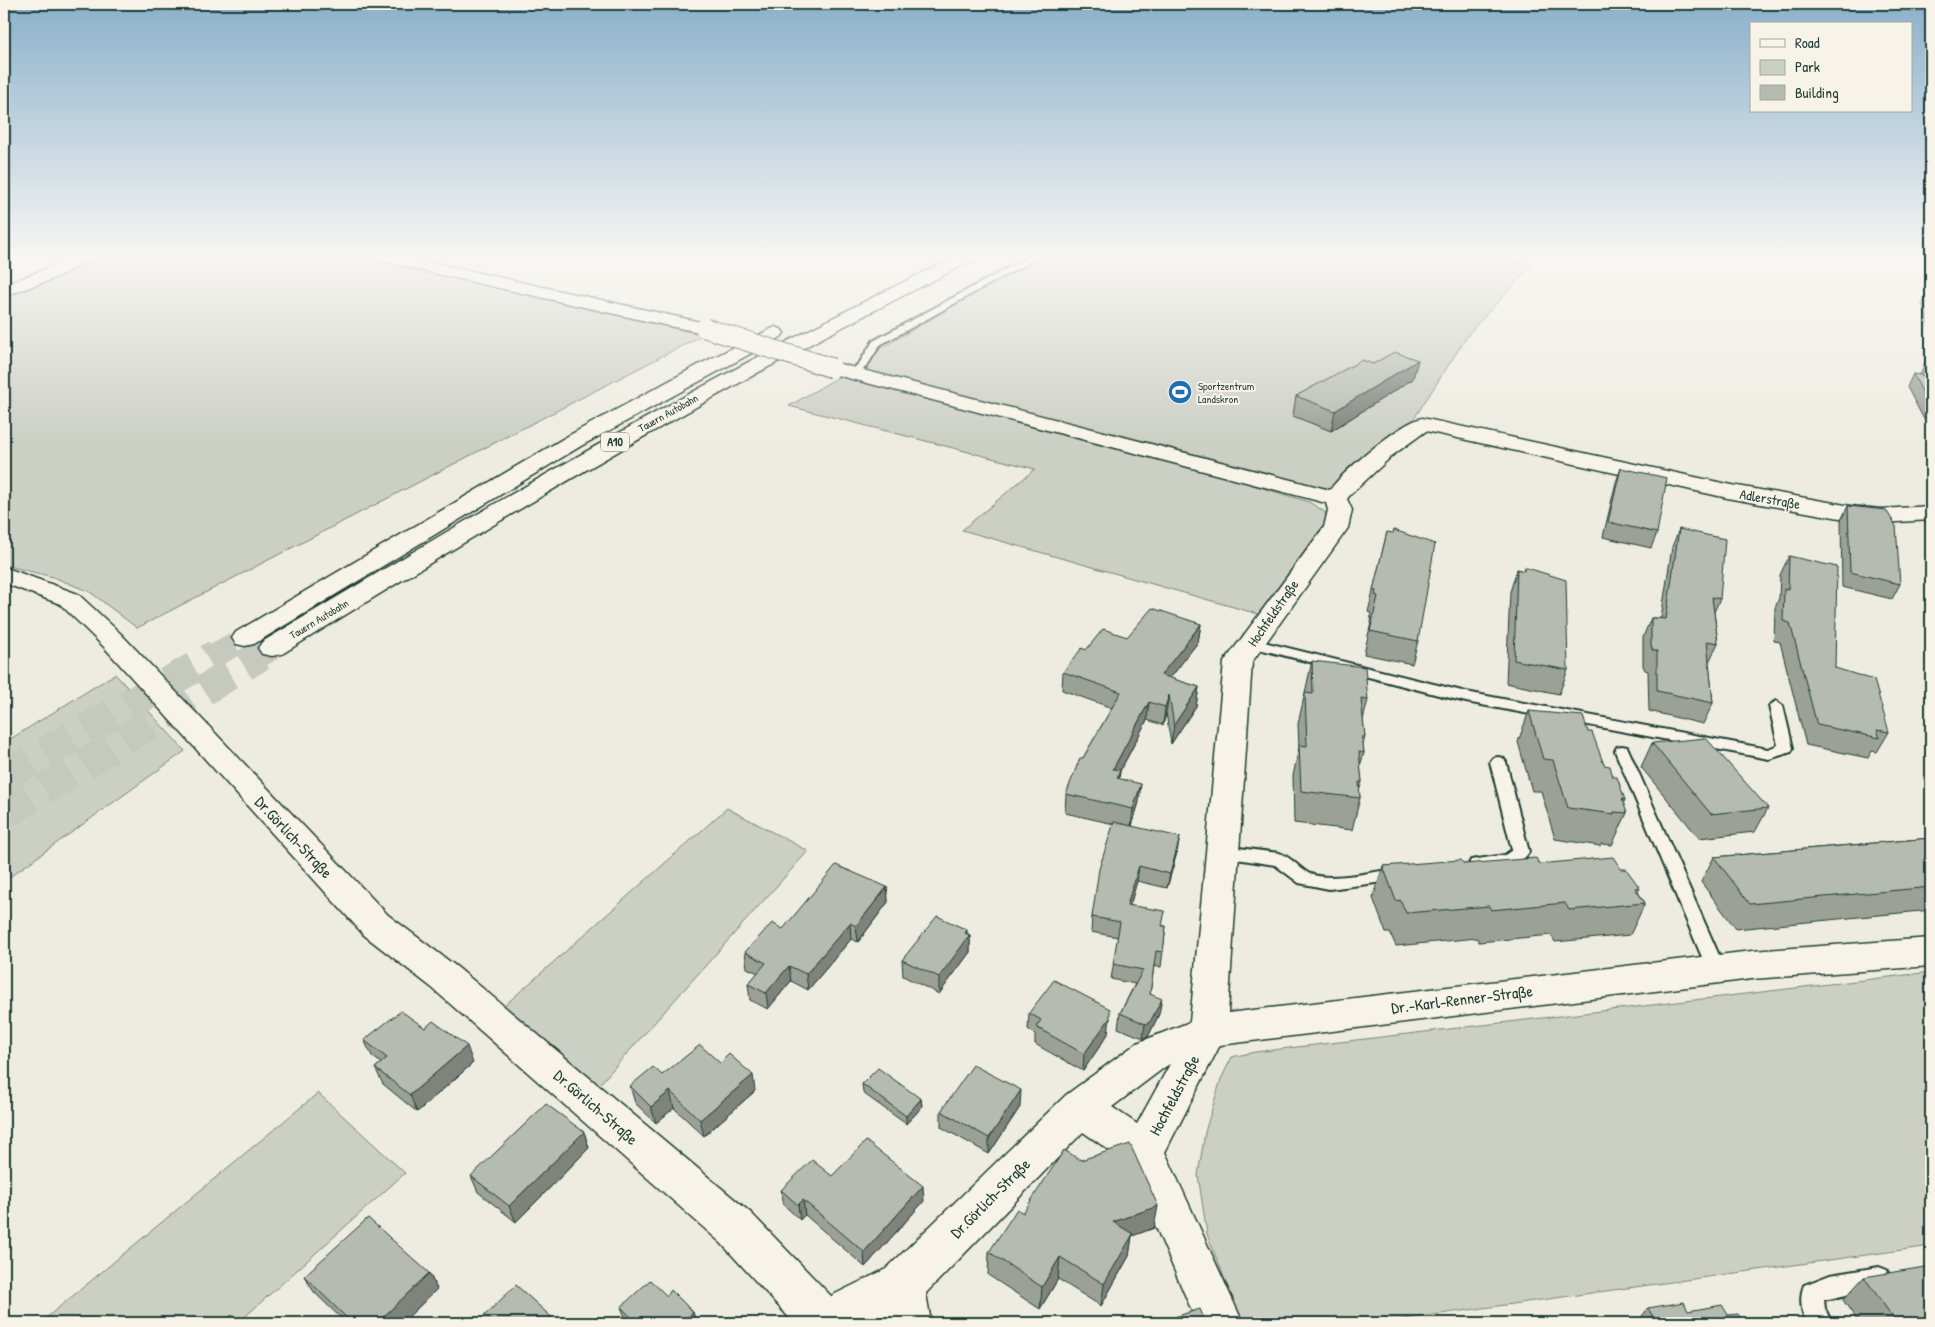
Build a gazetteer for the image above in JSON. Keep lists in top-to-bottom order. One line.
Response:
{"streets":{"main road":["Tauern Autobahn","A10","Adlerstraße","Hochfeldstraße","Dr.Görlich-Straße","Dr.-Karl-Renner-Straße"]},"crossings":[["Adlerstraße","Hochfeldstraße"],["Hochfeldstraße","Dr.Görlich-Straße"],["Hochfeldstraße","Dr.-Karl-Renner-Straße"],["Dr.Görlich-Straße","Dr.-Karl-Renner-Straße"]],"places":{"sports":["Sportzentrum Landskron"]},"legend":["Road","Park","Building"]}
